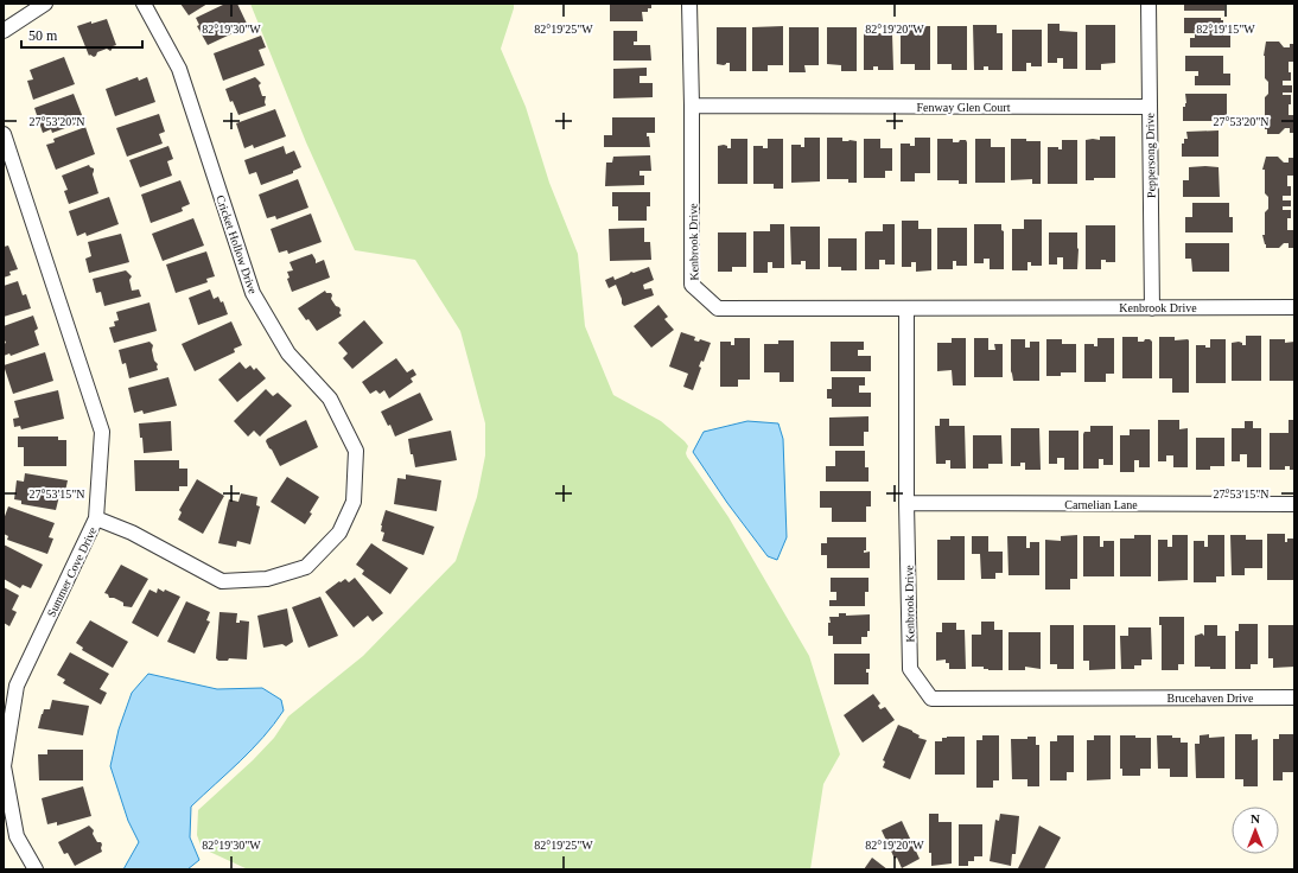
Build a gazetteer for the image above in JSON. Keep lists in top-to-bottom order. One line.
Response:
{"streets":{"street":["Fenway Glen Court","Peppersong Drive","Kenbrook Drive","Cricket Hollow Drive","Carnelian Lane","Summer Cove Drive","Brucehaven Drive"]},"crossings":[["Fenway Glen Court","Peppersong Drive"],["Fenway Glen Court","Kenbrook Drive"],["Peppersong Drive","Kenbrook Drive"],["Kenbrook Drive","Carnelian Lane"],["Kenbrook Drive","Brucehaven Drive"],["Cricket Hollow Drive","Summer Cove Drive"]],"scale_bar":"50 m","north":"top","coordinates":["82°19'30\"W","82°19'25\"W","82°19'20\"W","82°19'15\"W","27°53'20\"N","27°53'15\"N"]}
